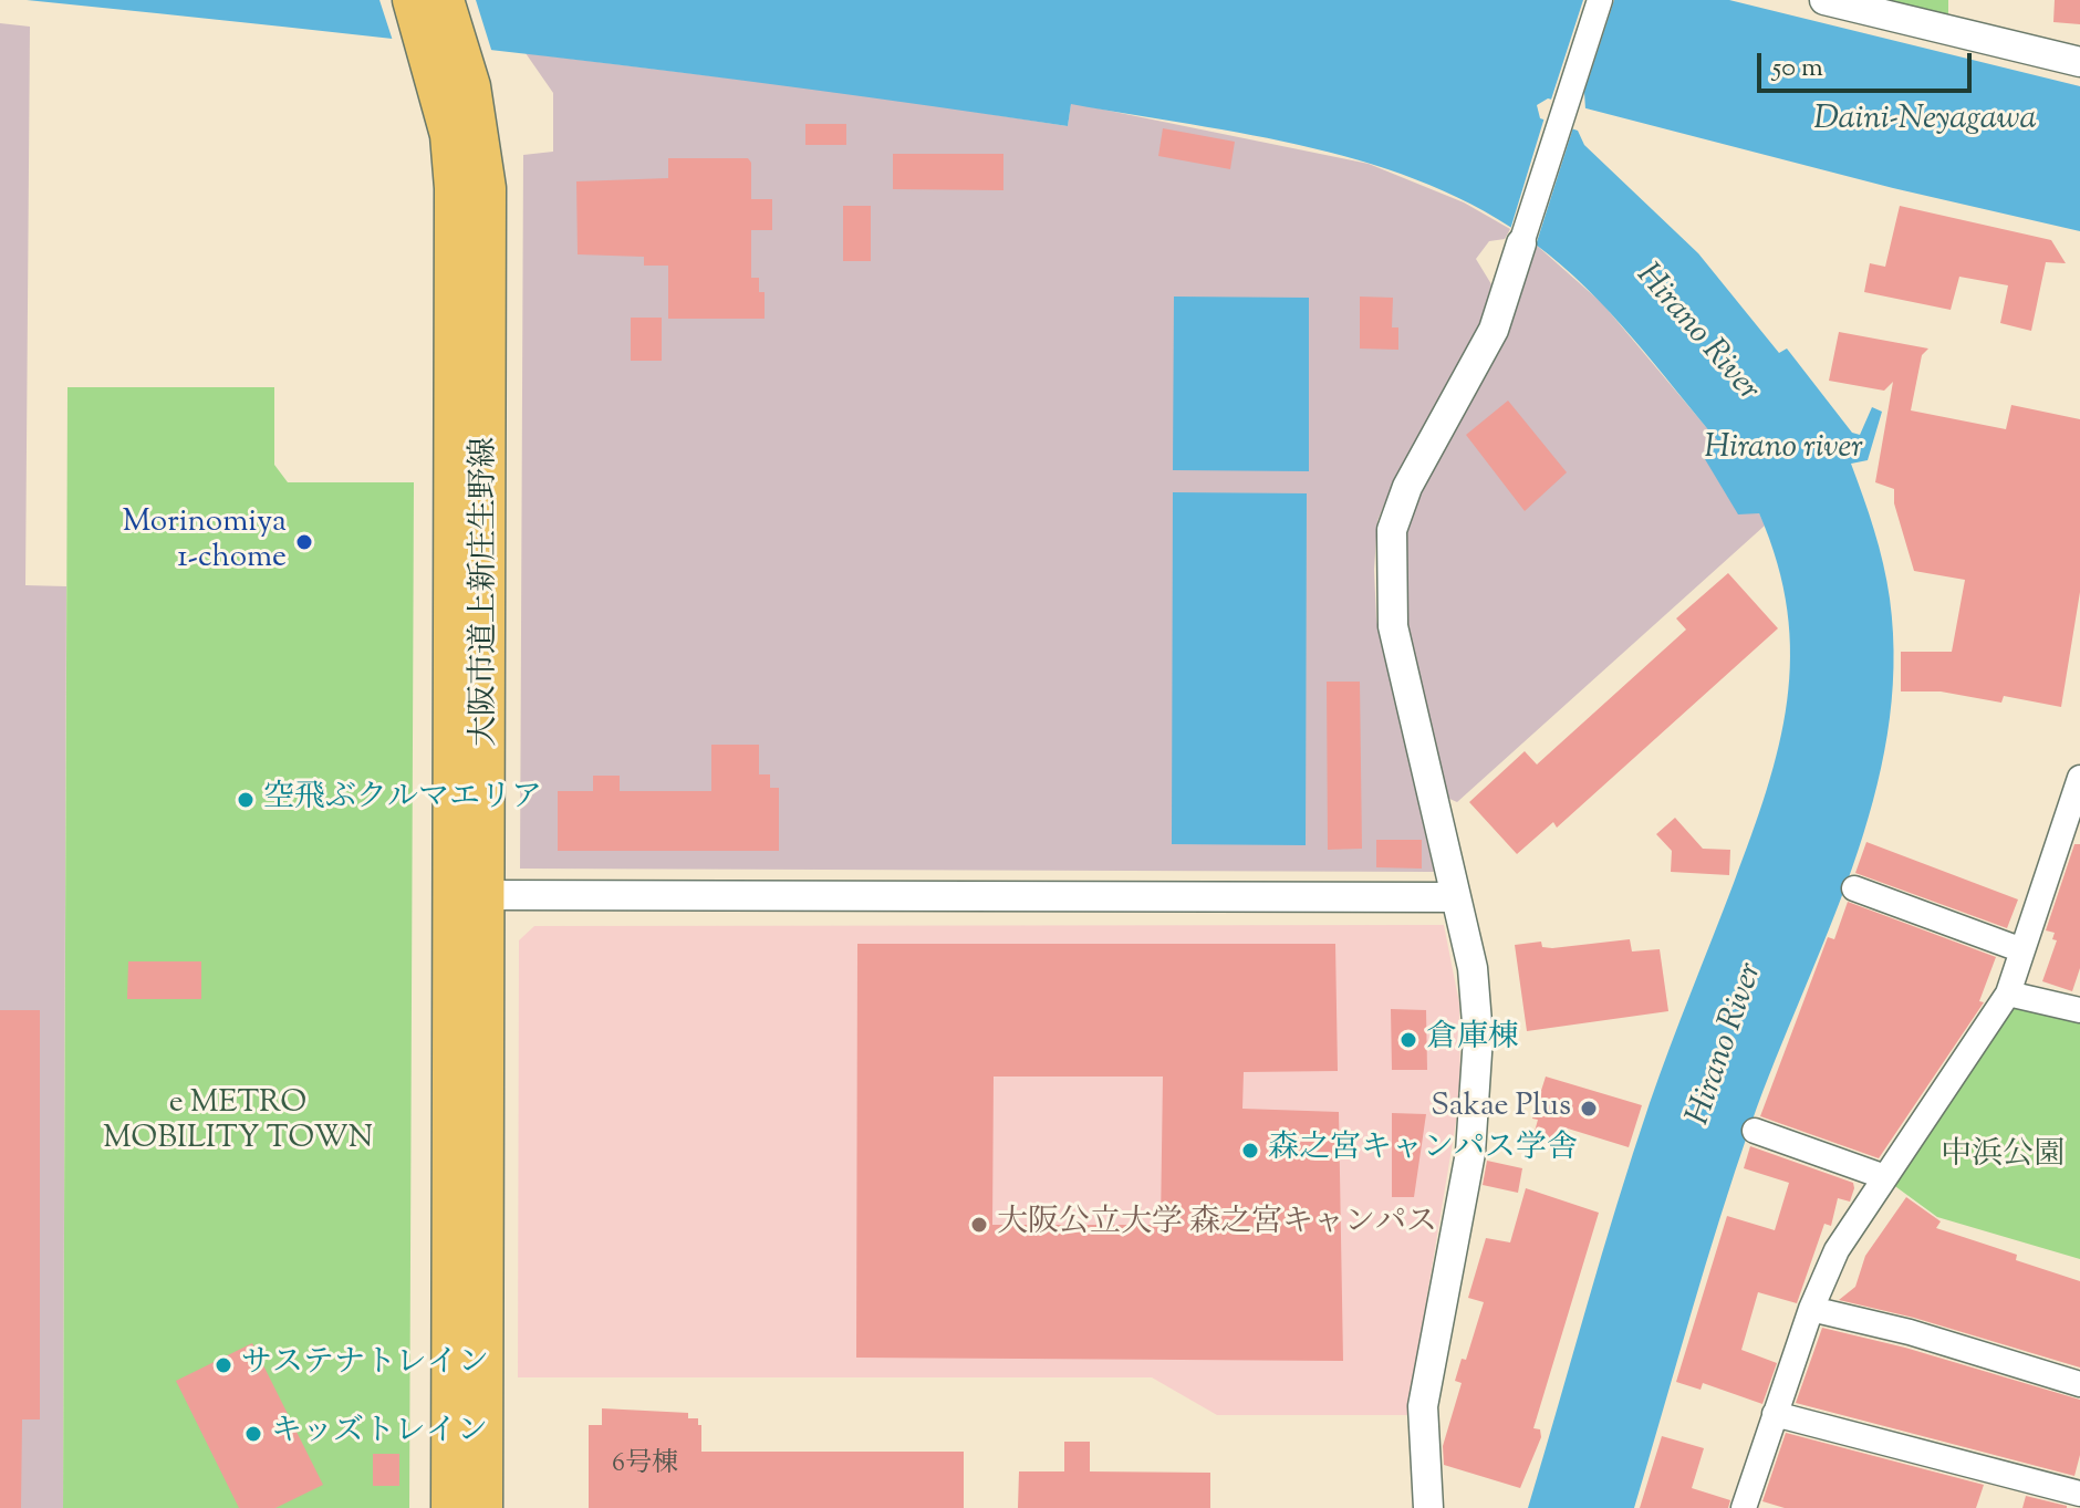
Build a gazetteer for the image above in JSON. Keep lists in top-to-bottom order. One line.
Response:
{"streets":{"main road":["大阪市道上新庄生野線"]},"water":["Daini-Neyagawa","Hirano River","Hirano river"],"parks":["e METRO MOBILITY TOWN","中浜公園"],"places":["Morinomiya 1-chome","空飛ぶクルマエリア","倉庫棟","Sakae Plus","森之宮キャンパス学舎","大阪公立大学 森之宮キャンパス","サステナトレイン","キッズトレイン"],"house_numbers":["6号棟"],"scale_bar":"50 m"}
